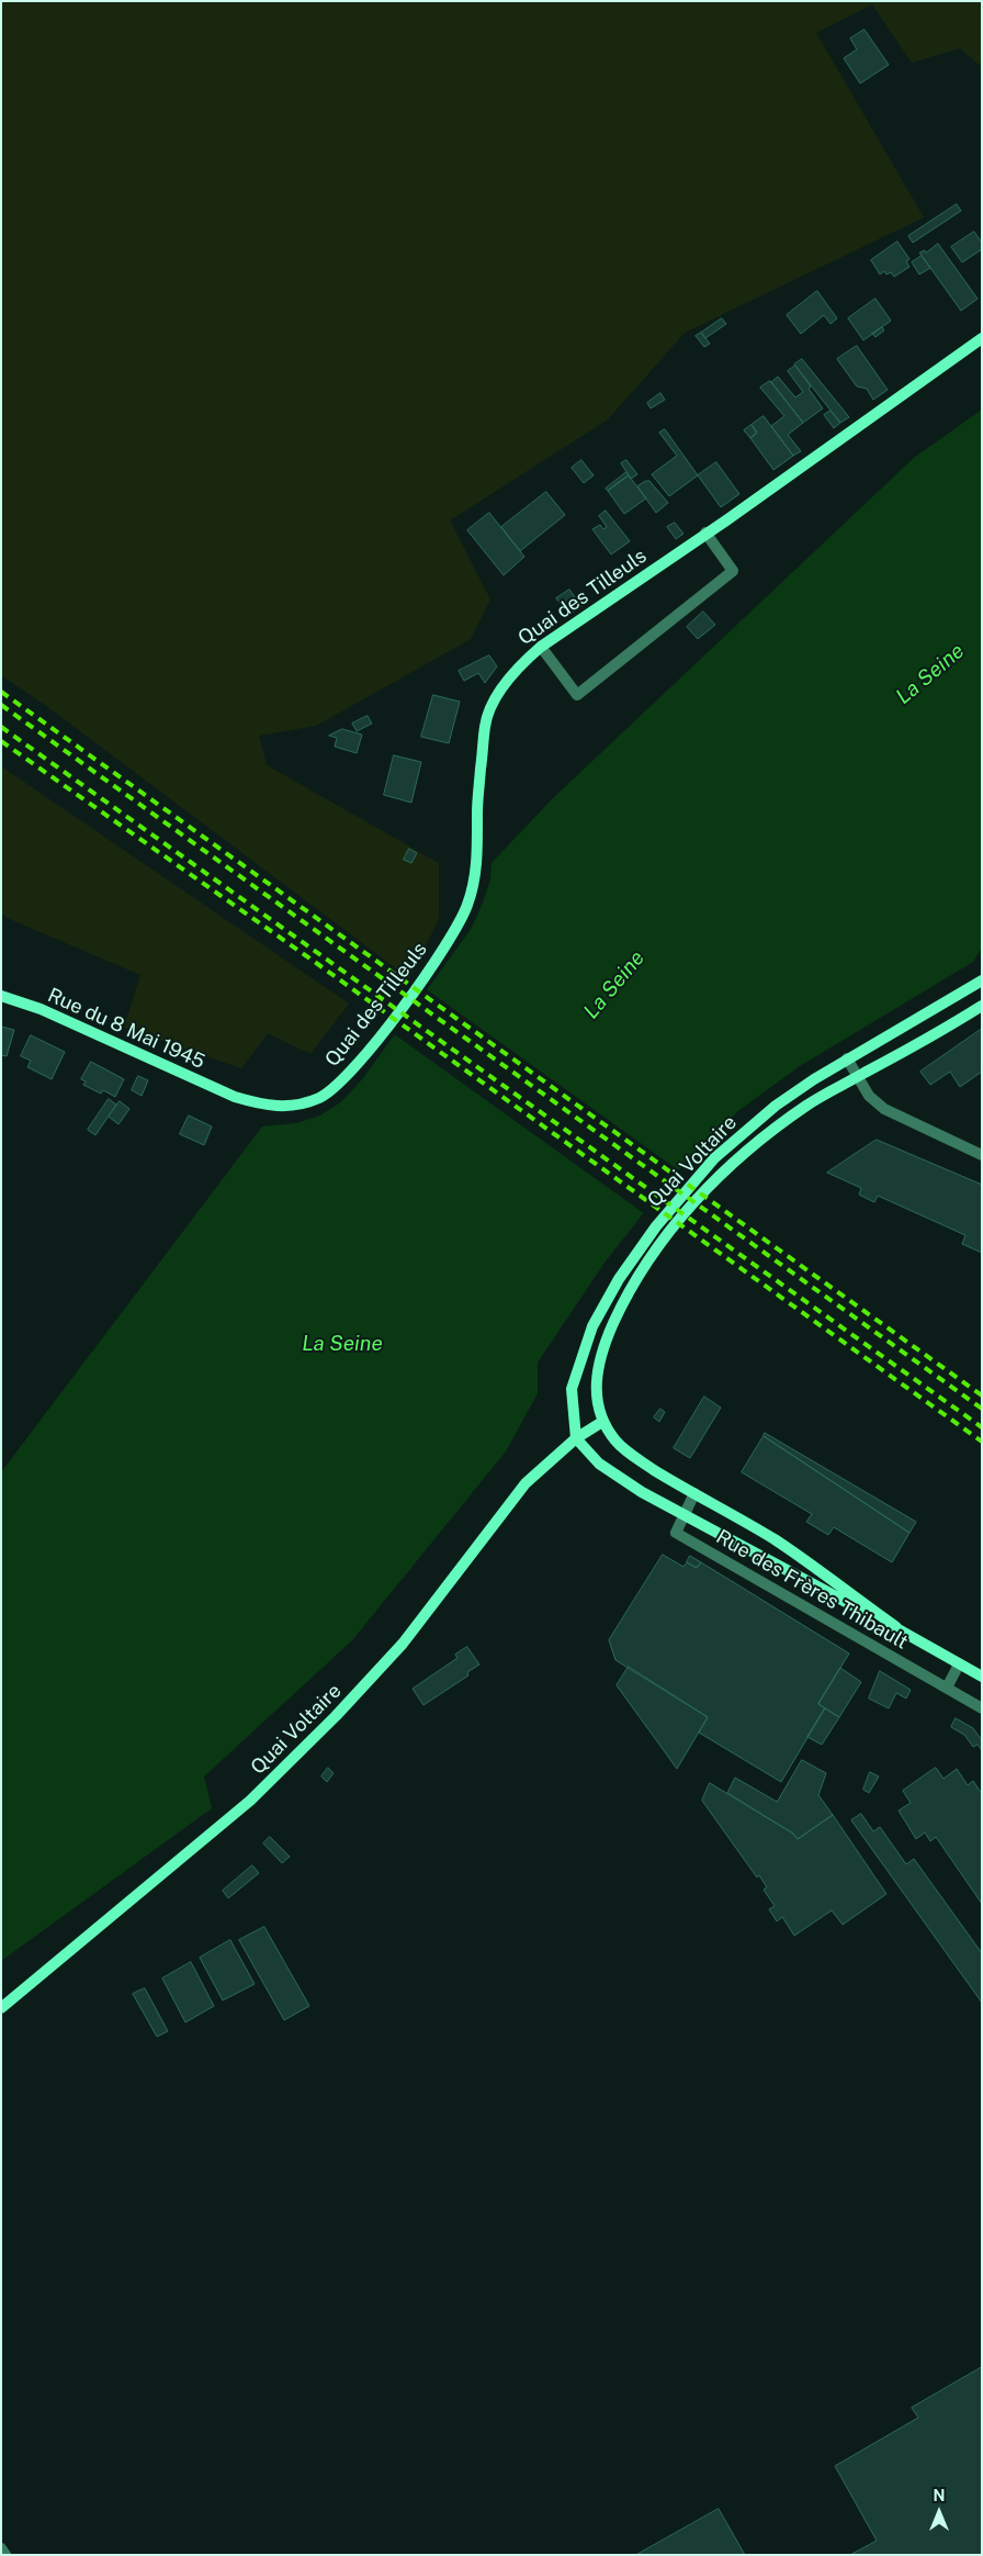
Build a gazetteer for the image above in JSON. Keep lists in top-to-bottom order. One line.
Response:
{"streets":{"street":["Quai des Tilleuls","Rue du 8 Mai 1945","Quai Voltaire","Rue des Frères Thibault"]},"crossings":[["Quai des Tilleuls","Rue du 8 Mai 1945"],["Quai Voltaire","Rue des Frères Thibault"]],"water":["La Seine"],"north":"top"}
